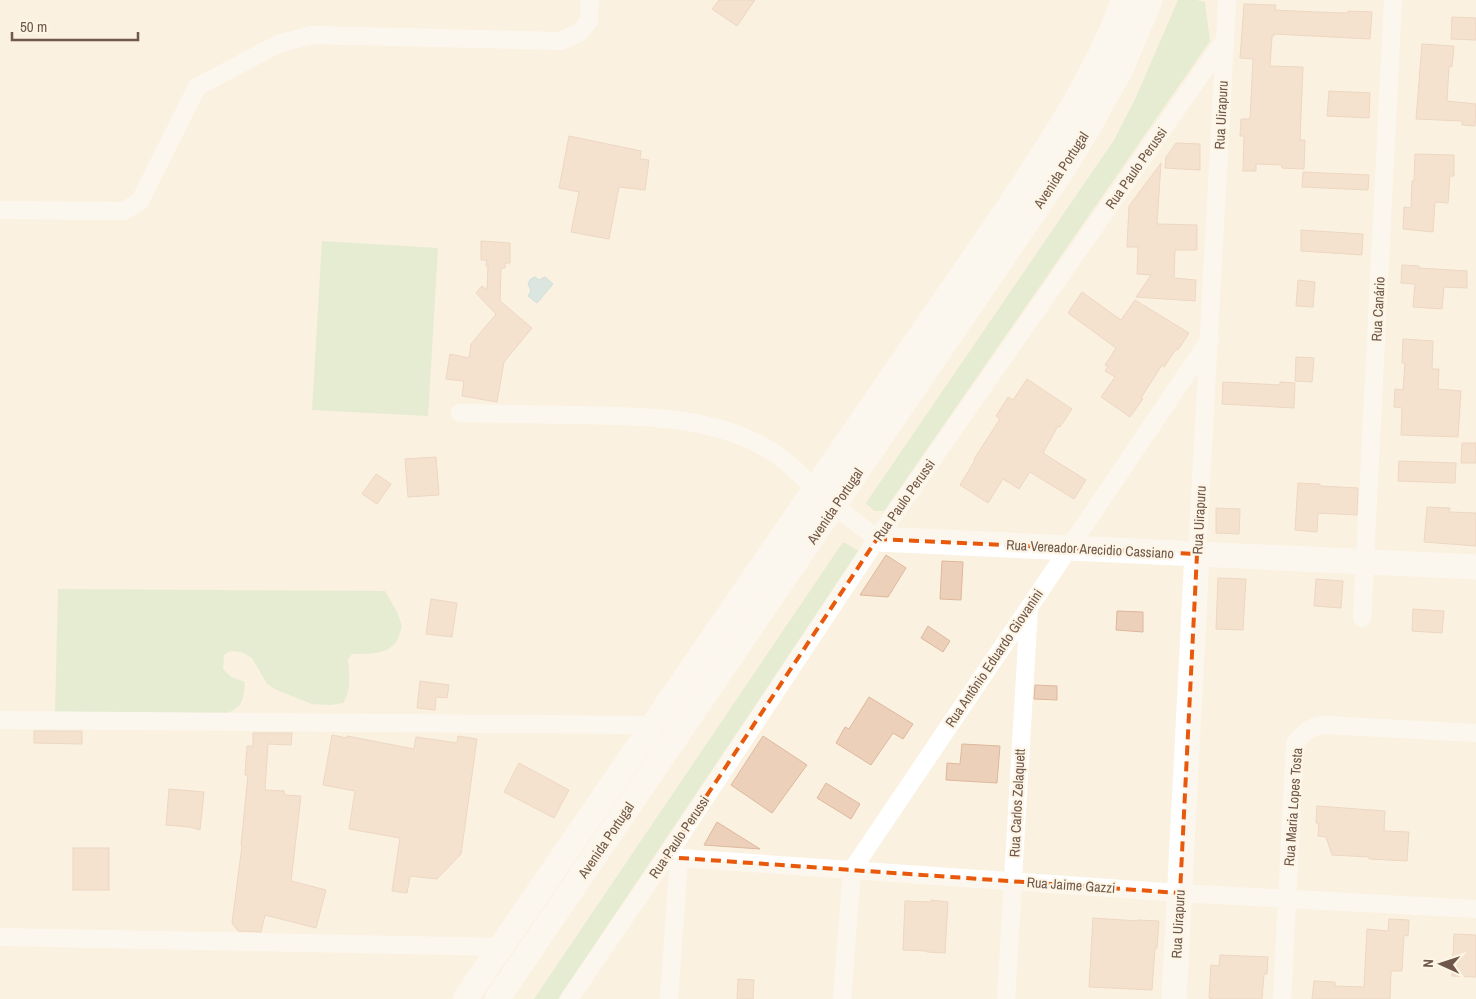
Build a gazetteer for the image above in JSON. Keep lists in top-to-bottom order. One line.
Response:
{"streets":{"main road":["Rua Uirapuru","Avenida Portugal","Rua Vereador Arecidio Cassiano"],"street":["Rua Paulo Perussi","Rua Canário","Rua Antônio Eduardo Giovanini","Rua Carlos Zelaquett","Rua Maria Lopes Tosta","Rua Jaime Gazzi"]},"crossings":[["Rua Uirapuru","Rua Paulo Perussi"],["Rua Uirapuru","Rua Vereador Arecidio Cassiano"],["Rua Uirapuru","Rua Antônio Eduardo Giovanini"],["Rua Uirapuru","Rua Jaime Gazzi"],["Rua Paulo Perussi","Rua Vereador Arecidio Cassiano"],["Rua Paulo Perussi","Rua Jaime Gazzi"],["Rua Canário","Rua Vereador Arecidio Cassiano"],["Rua Vereador Arecidio Cassiano","Rua Antônio Eduardo Giovanini"],["Rua Antônio Eduardo Giovanini","Rua Carlos Zelaquett"],["Rua Antônio Eduardo Giovanini","Rua Jaime Gazzi"],["Rua Carlos Zelaquett","Rua Jaime Gazzi"],["Rua Maria Lopes Tosta","Rua Jaime Gazzi"]],"scale_bar":"50 m","north":"left"}
